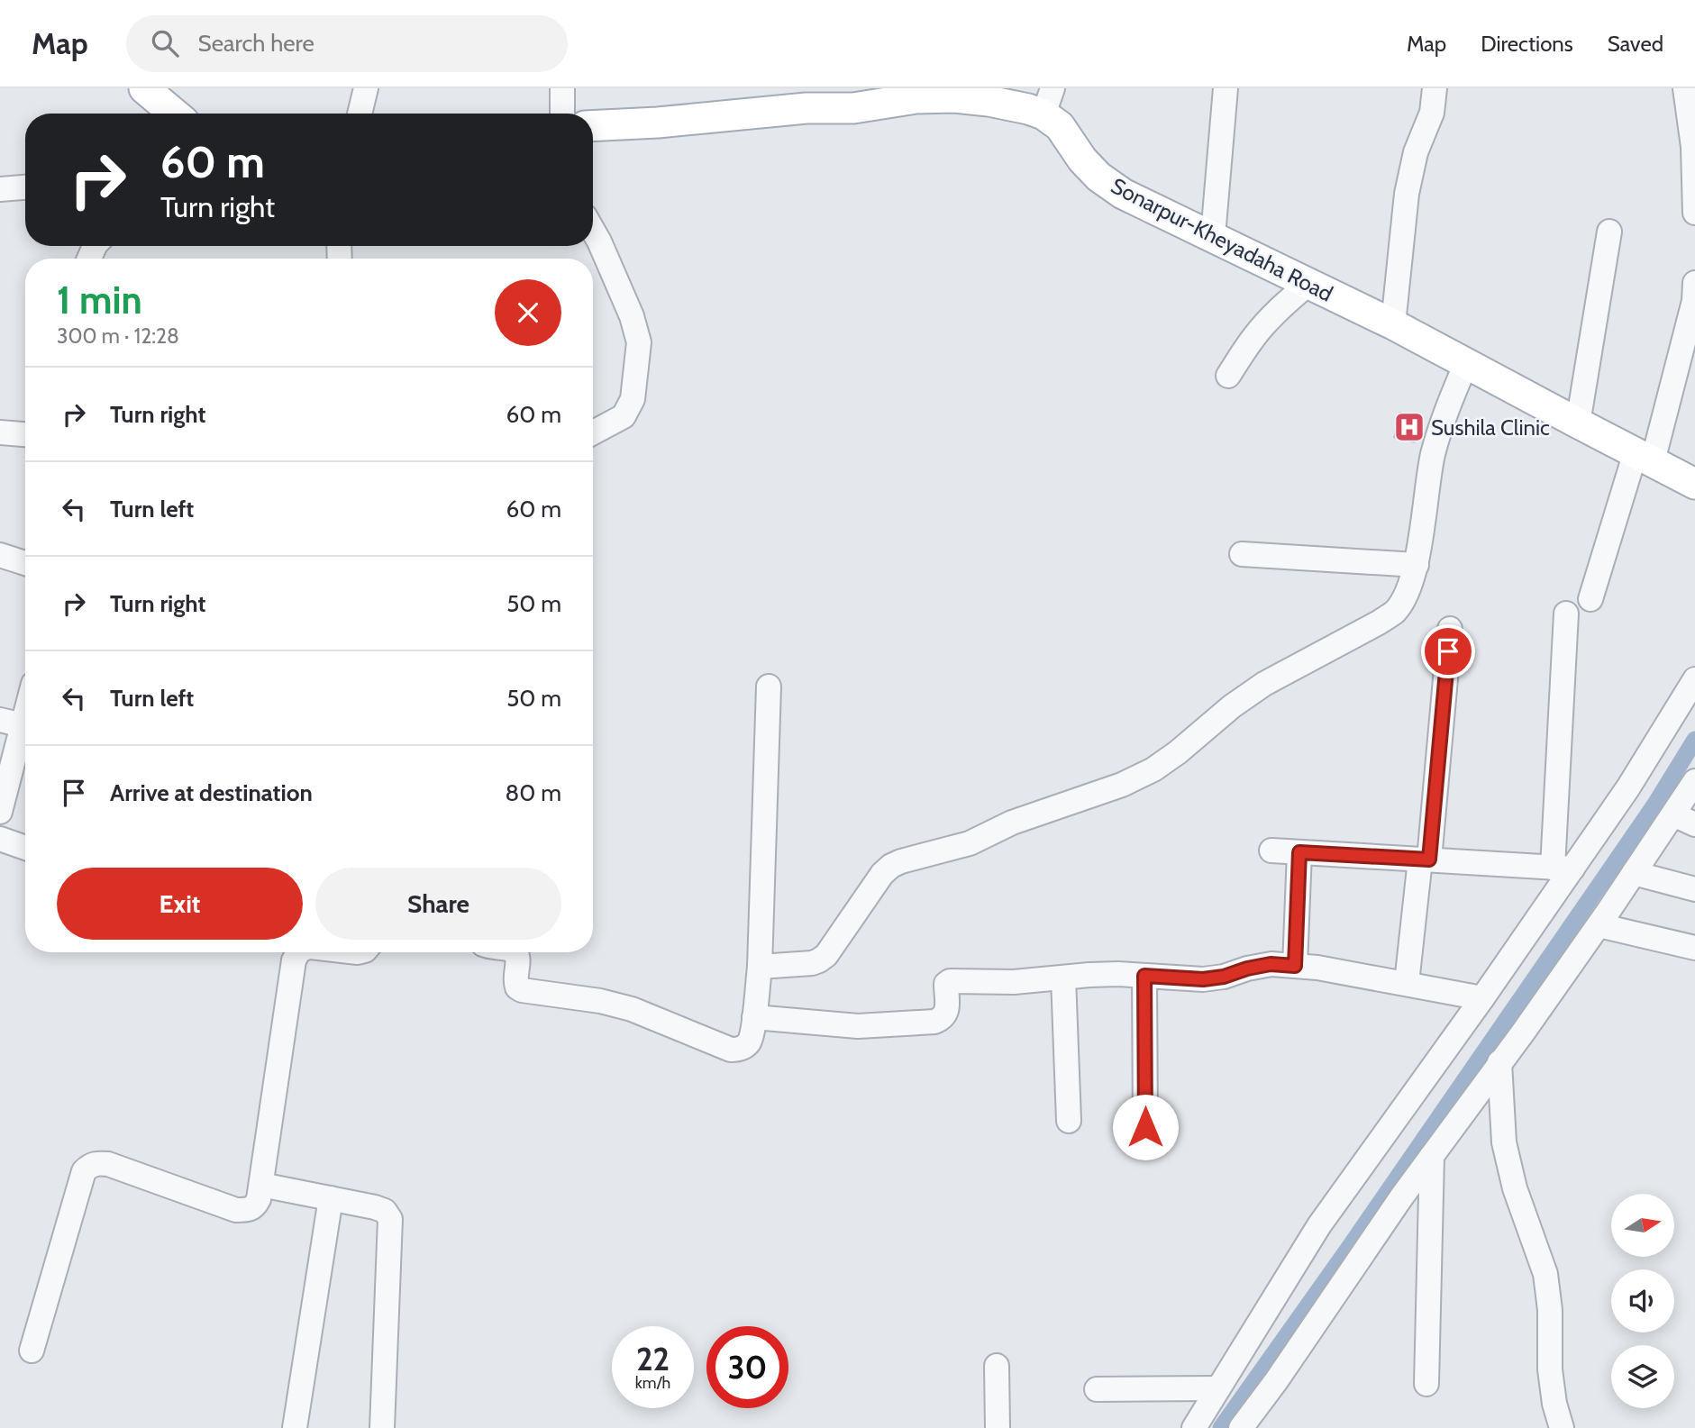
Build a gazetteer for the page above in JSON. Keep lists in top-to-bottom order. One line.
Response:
{"streets":{"main road":["Sonarpur-Kheyadaha Road"]},"places":{"hospital":["Sushila Clinic"]},"north":"right","page":{"header":"Map","search":"Search here","nav":["Map","Directions","Saved"],"turn":["60 m","Turn right"],"heading":["1 min","300 m · 12:28"],"list":[{"name":"Turn right","value":"60 m"},{"name":"Turn left","value":"60 m"},{"name":"Turn right","value":"50 m"},{"name":"Turn left","value":"50 m"},{"name":"Arrive at destination","value":"80 m"}],"buttons":["Exit","Share"],"speed":"22 km/h","limit":"30"}}
